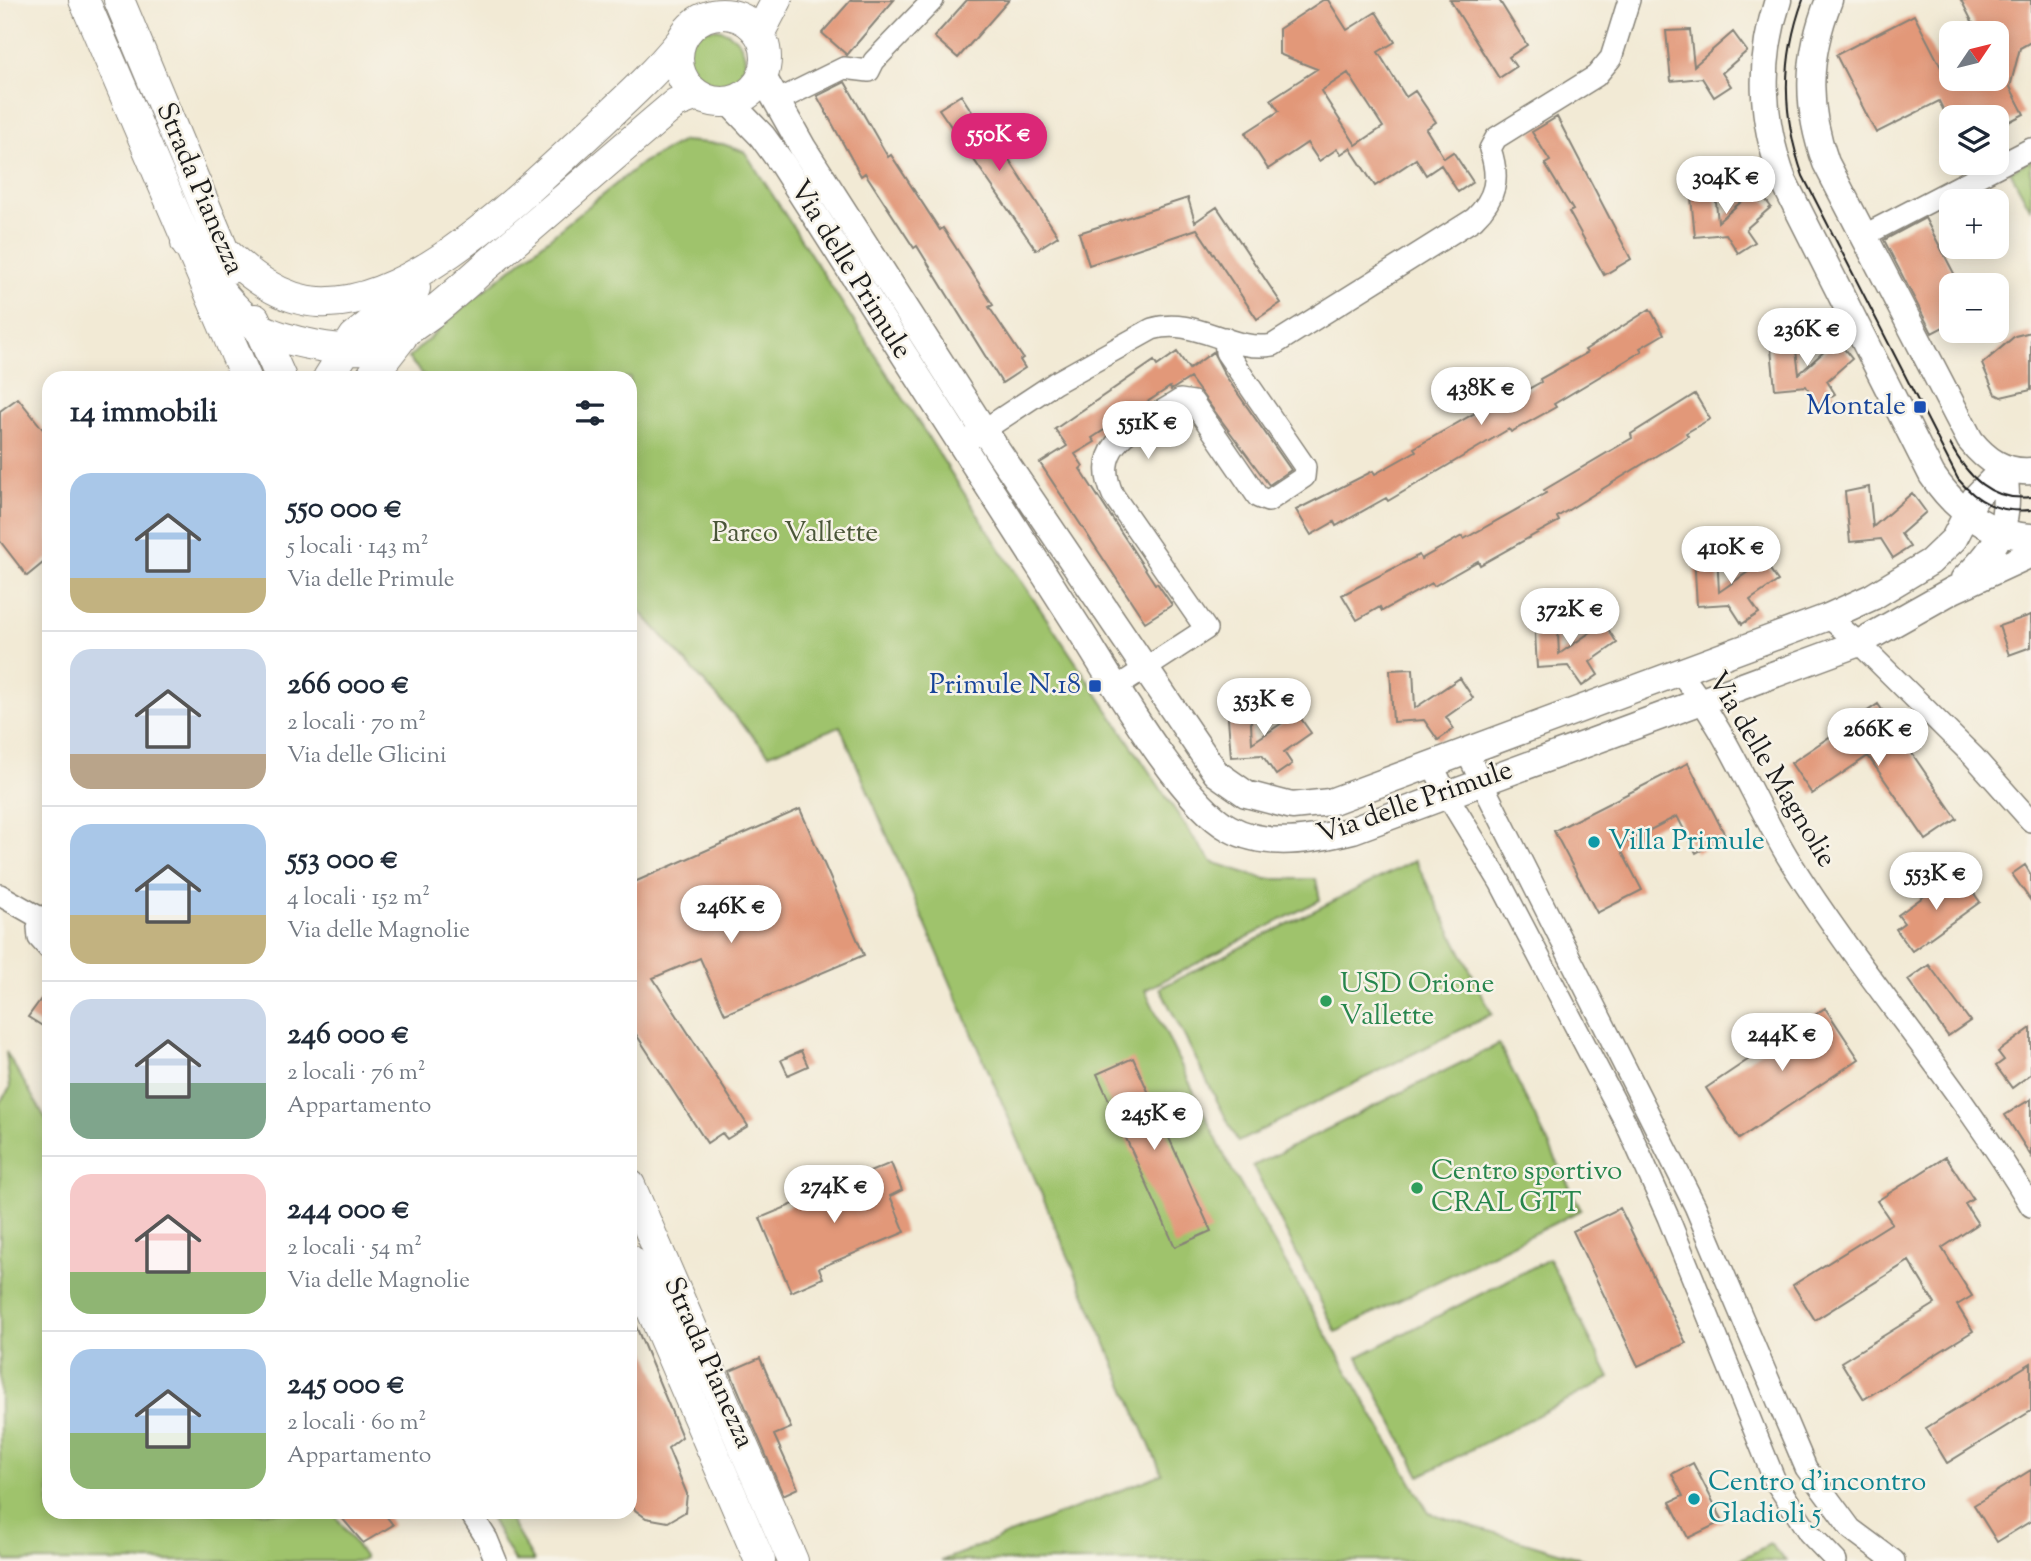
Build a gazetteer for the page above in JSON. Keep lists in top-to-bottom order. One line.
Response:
{"streets":{"main road":["Strada Pianezza"],"street":["Via delle Primule","Via delle Magnolie"]},"crossings":[["Via delle Primule","Via delle Magnolie"]],"parks":["Parco Vallette"],"places":{"transit":["Montale","Primule N.18"],"other":["Villa Primule","USD Orione Vallette","Centro sportivo CRAL GTT","Centro d'incontro Gladioli 5"]},"north":"top right","page":{"map_buttons":["+","−"],"price":["550K €","304K €","236K €","438K €","551K €","410K €","372K €","353K €","266K €","553K €","246K €","244K €","245K €","274K €"],"heading":"14 immobili","list":[{"name":"550 000 €","note":"5 locali · 143 m² · Via delle Primule"},{"name":"266 000 €","note":"2 locali · 70 m² · Via delle Glicini"},{"name":"553 000 €","note":"4 locali · 152 m² · Via delle Magnolie"},{"name":"246 000 €","note":"2 locali · 76 m² · Appartamento"},{"name":"244 000 €","note":"2 locali · 54 m² · Via delle Magnolie"},{"name":"245 000 €","note":"2 locali · 60 m² · Appartamento"}]}}
